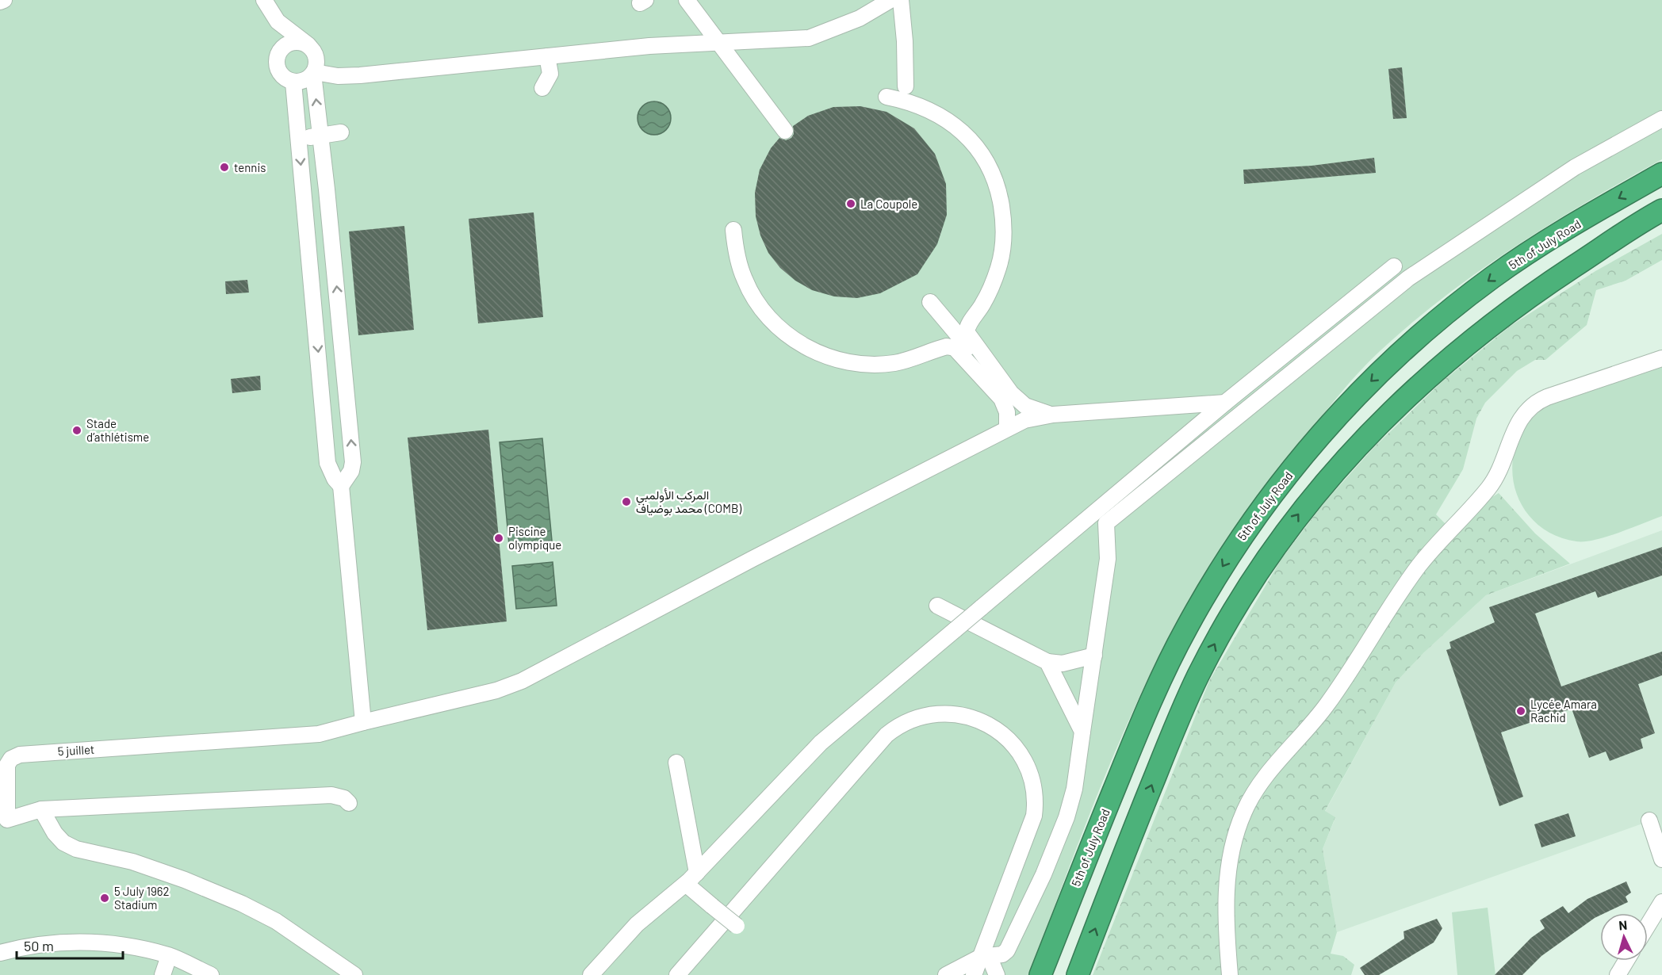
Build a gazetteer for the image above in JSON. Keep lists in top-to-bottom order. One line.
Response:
{"streets":{"highway":["5th of July Road"],"street":["5 juillet"]},"places":["tennis","La Coupole","Stade d’athlétisme","المركب الأولمبي محمد بوضياف (COMB)","Piscine olympique","Lycée Amara Rachid","5 July 1962 Stadium"],"scale_bar":"50 m","north":"top"}
